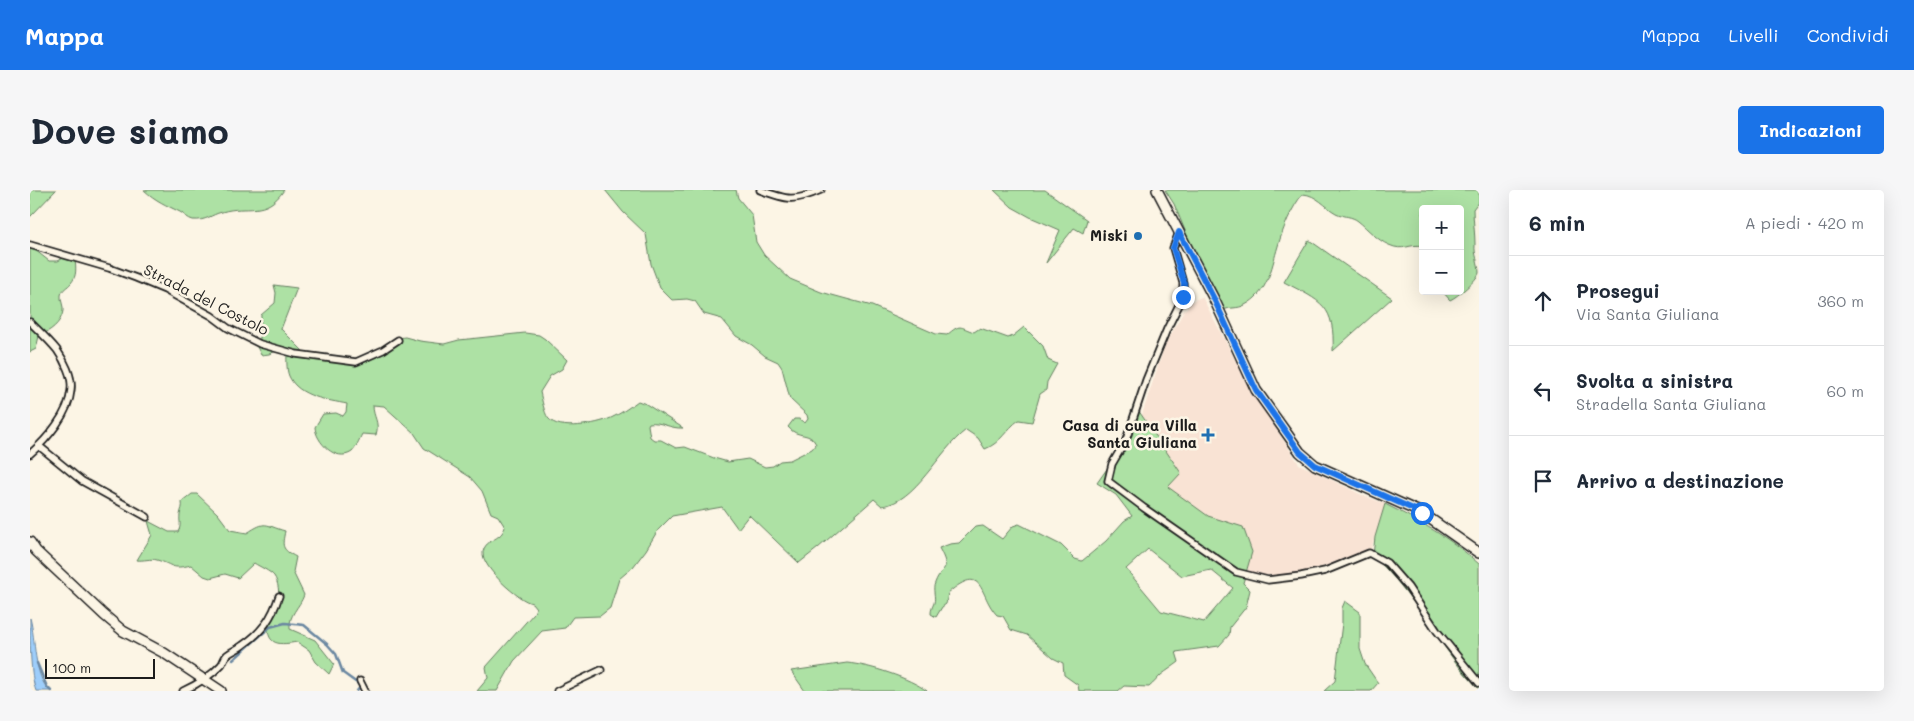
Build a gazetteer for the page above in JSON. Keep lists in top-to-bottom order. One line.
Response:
{"streets":{"street":["Strada del Costolo"]},"places":{"other":["Miski"],"health":["Casa di cura Villa Santa Giuliana"]},"scale_bar":"100 m","page":{"header":"Mappa","nav":["Mappa","Livelli","Condividi"],"buttons":"Indicazioni","title":"Dove siamo","heading":["6 min","A piedi · 420 m"],"map_buttons":["+","−"],"list":[["Prosegui","Via Santa Giuliana","360 m"],["Svolta a sinistra","Stradella Santa Giuliana","60 m"],"Arrivo a destinazione"],"scale":"100 m"}}
